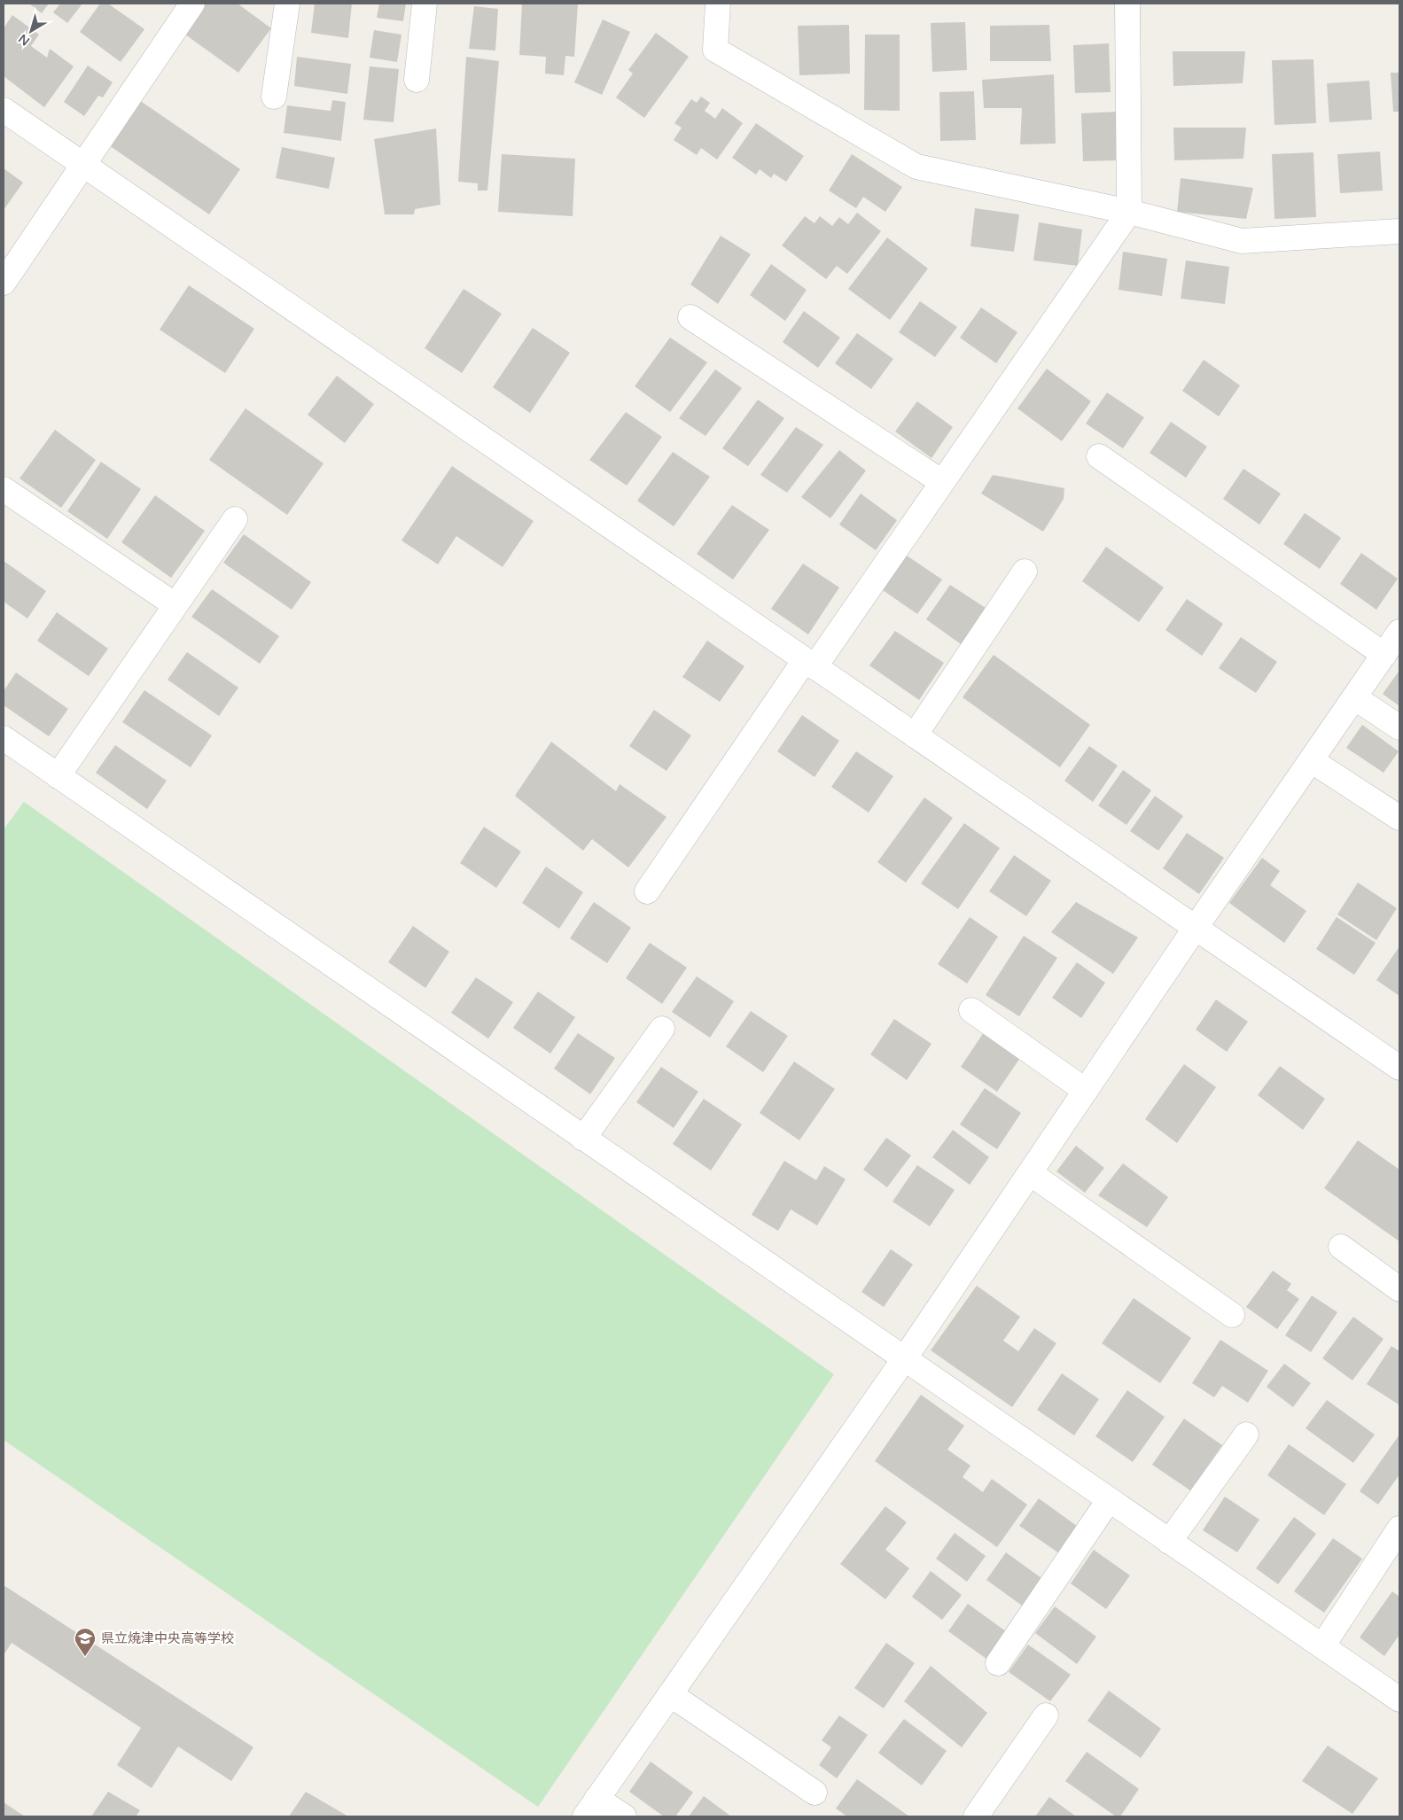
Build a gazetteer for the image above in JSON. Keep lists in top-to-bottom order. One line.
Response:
{"places":{"school or university":["県立焼津中央高等学校"]},"north":"bottom left"}
